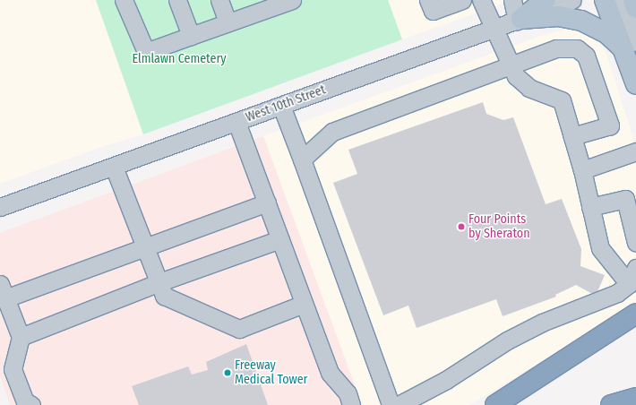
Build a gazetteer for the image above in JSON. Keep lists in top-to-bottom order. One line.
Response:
{"streets":{"street":["West 10th Street"]},"parks":["Elmlawn Cemetery"],"places":["Four Points by Sheraton","Freeway Medical Tower"]}
